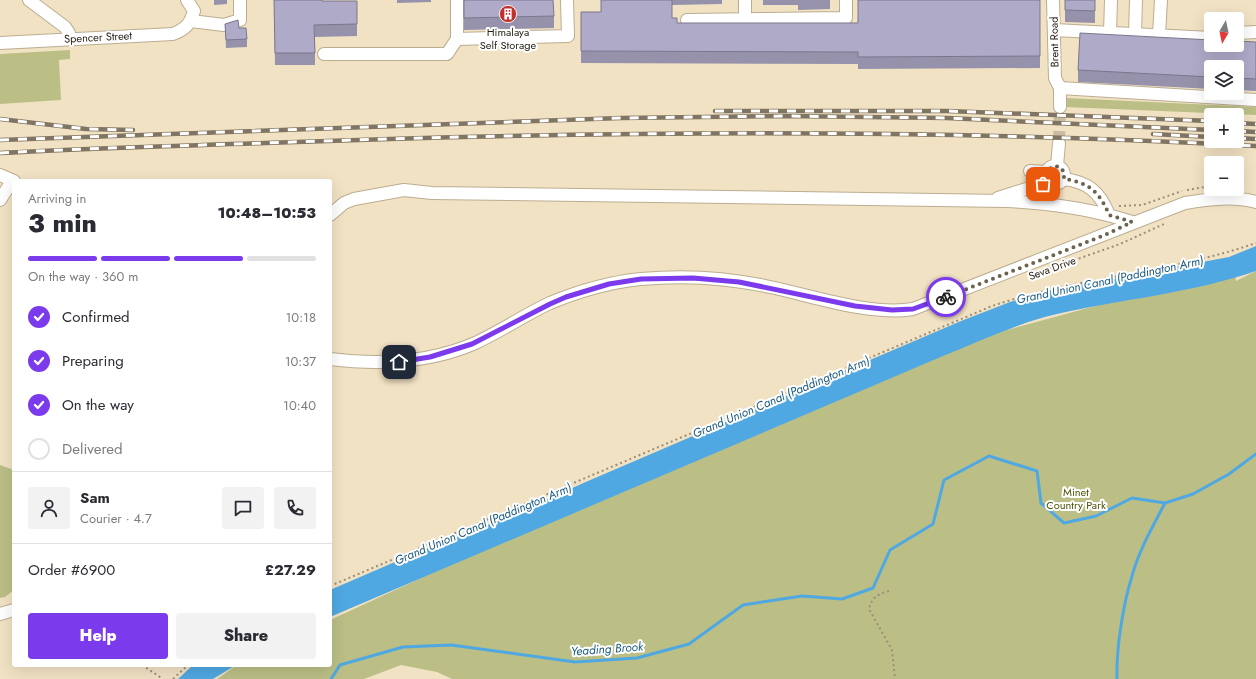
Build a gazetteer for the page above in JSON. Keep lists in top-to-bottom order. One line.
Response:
{"streets":{"street":["Spencer Street","Brent Road","Seva Drive"]},"water":["Grand Union Canal (Paddington Arm)","Yeading Brook"],"parks":["Minet Country Park"],"places":{"building":["Himalaya Self Storage"]},"north":"bottom","page":{"map_buttons":["+","−"],"heading":["3 min","Arriving in","10:48–10:53"],"panel":["Sam","Courier · 4.7","Order #6900","£27.29"],"bar":"On the way · 360 m","list":[["Confirmed","10:18"],["Preparing","10:37"],["On the way","10:40"],"Delivered"],"buttons":["Help","Share"]}}
